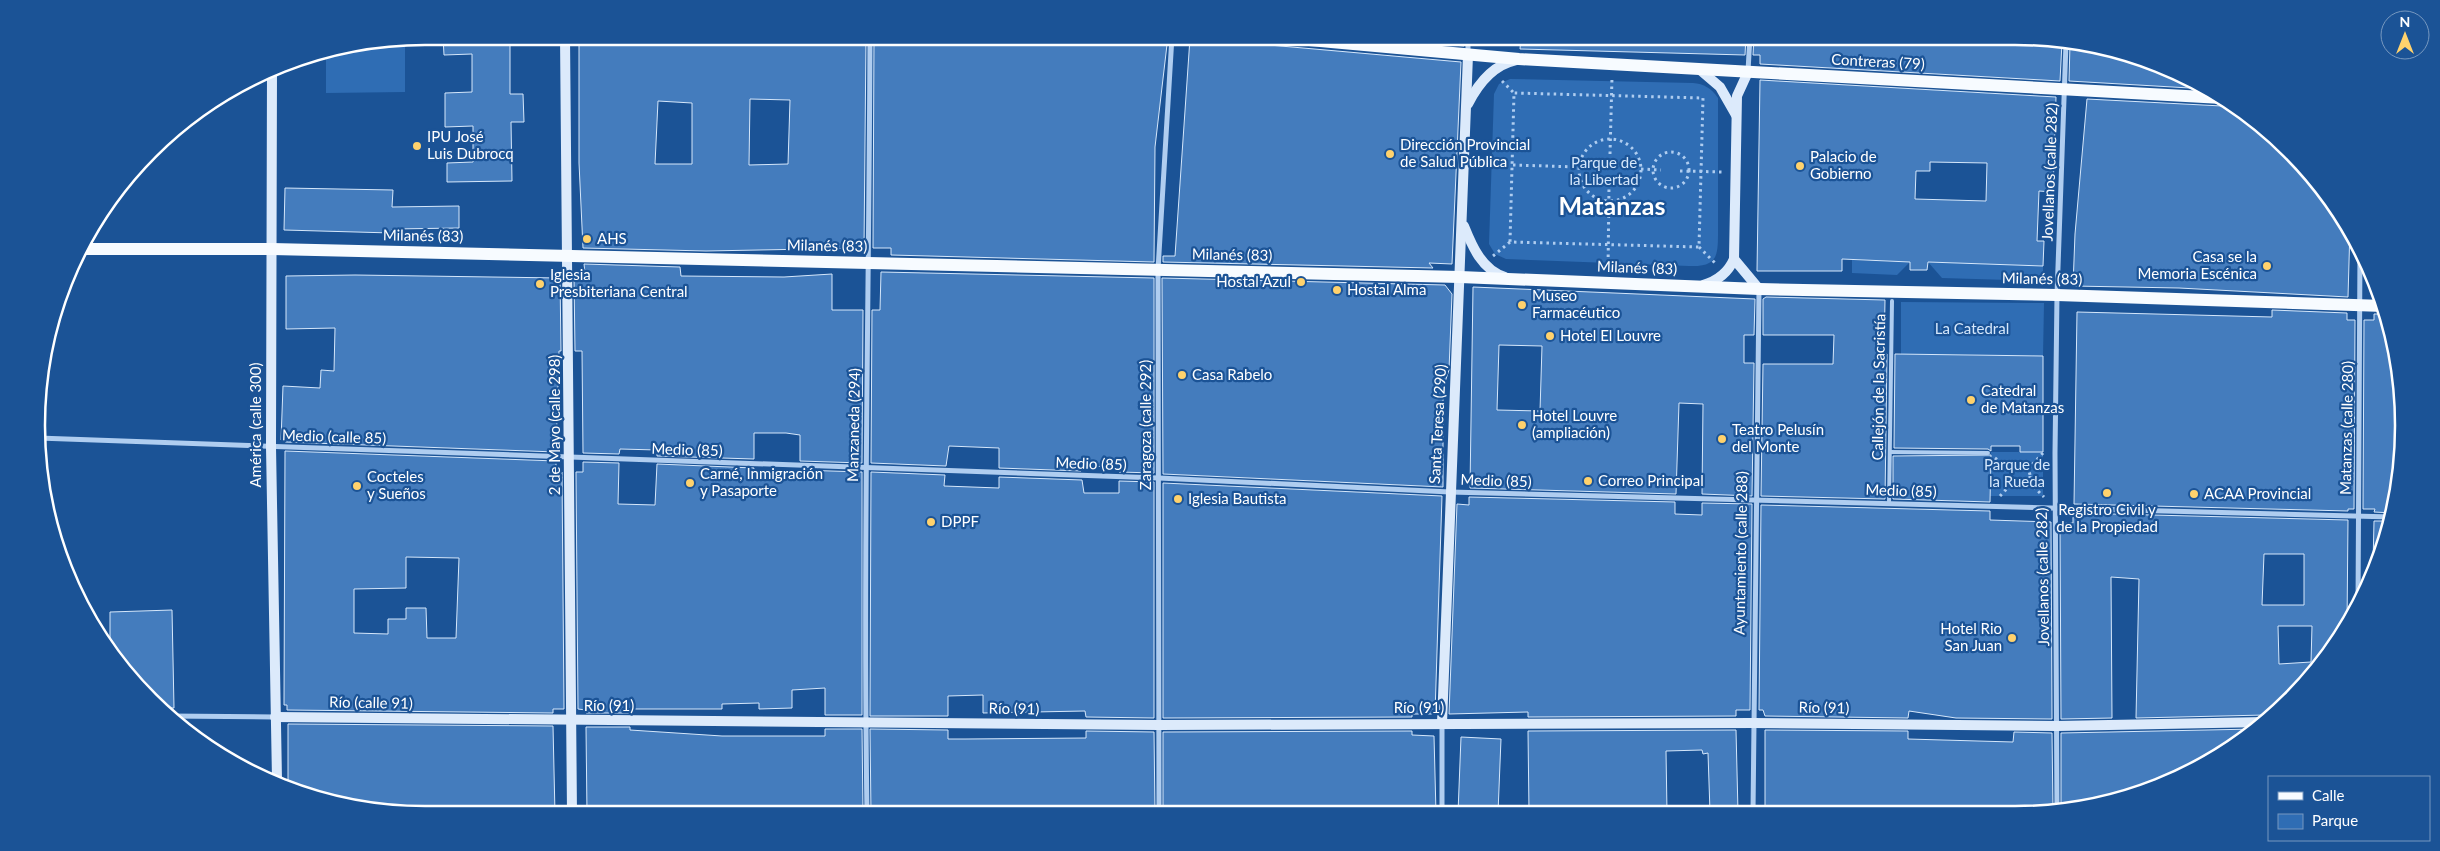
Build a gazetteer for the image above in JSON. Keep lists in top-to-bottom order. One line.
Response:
{"streets":{"main road":["Contreras (79)","Milanés (83)"],"street":["Jovellanos (calle 282)","Santa Teresa (290)","América (calle 300)","2 de Mayo (calle 298)","Manzaneda (294)","Zaragoza (calle 292)","Matanzas (calle 280)","Medio (calle 85)","Medio (85)","Ayuntamiento (calle 288)","Río (calle 91)","Río (91)"],"lane":["Callejón de la Sacristía"]},"crossings":[["Contreras (79)","Jovellanos (calle 282)"],["Contreras (79)","Santa Teresa (290)"],["Jovellanos (calle 282)","Milanés (83)"],["Jovellanos (calle 282)","Medio (85)"],["Jovellanos (calle 282)","Río (91)"],["Milanés (83)","Santa Teresa (290)"],["Milanés (83)","América (calle 300)"],["Milanés (83)","2 de Mayo (calle 298)"],["Milanés (83)","Manzaneda (294)"],["Milanés (83)","Zaragoza (calle 292)"],["Milanés (83)","Matanzas (calle 280)"],["Milanés (83)","Ayuntamiento (calle 288)"],["Callejón de la Sacristía","Medio (85)"],["Santa Teresa (290)","Medio (85)"],["Santa Teresa (290)","Río (91)"],["América (calle 300)","Medio (calle 85)"],["América (calle 300)","Río (calle 91)"],["2 de Mayo (calle 298)","Medio (calle 85)"],["2 de Mayo (calle 298)","Medio (85)"],["2 de Mayo (calle 298)","Río (calle 91)"],["2 de Mayo (calle 298)","Río (91)"],["Manzaneda (294)","Medio (85)"],["Manzaneda (294)","Río (91)"],["Zaragoza (calle 292)","Medio (85)"],["Zaragoza (calle 292)","Río (91)"],["Matanzas (calle 280)","Medio (85)"],["Medio (calle 85)","Medio (85)"],["Medio (85)","Ayuntamiento (calle 288)"],["Ayuntamiento (calle 288)","Río (91)"],["Río (calle 91)","Río (91)"]],"districts":["Matanzas"],"parks":["Parque de la Libertad","La Catedral","Parque de la Rueda"],"places":["IPU José Luis Dubrocq","Dirección Provincial de Salud Pública","Palacio de Gobierno","AHS","Casa se la Memoria Escénica","Hostal Azul","Iglesia Presbiteriana Central","Hostal Alma","Museo Farmacéutico","Hotel El Louvre","Casa Rabelo","Catedral de Matanzas","Hotel Louvre (ampliación)","Teatro Pelusín del Monte","Correo Principal","Carné, Inmigración y Pasaporte","Cocteles y Sueños","Registro Civil y de la Propiedad","ACAA Provincial","Iglesia Bautista","DPPF","Hotel Rio San Juan"],"legend":["Calle","Parque"],"north":"top"}
